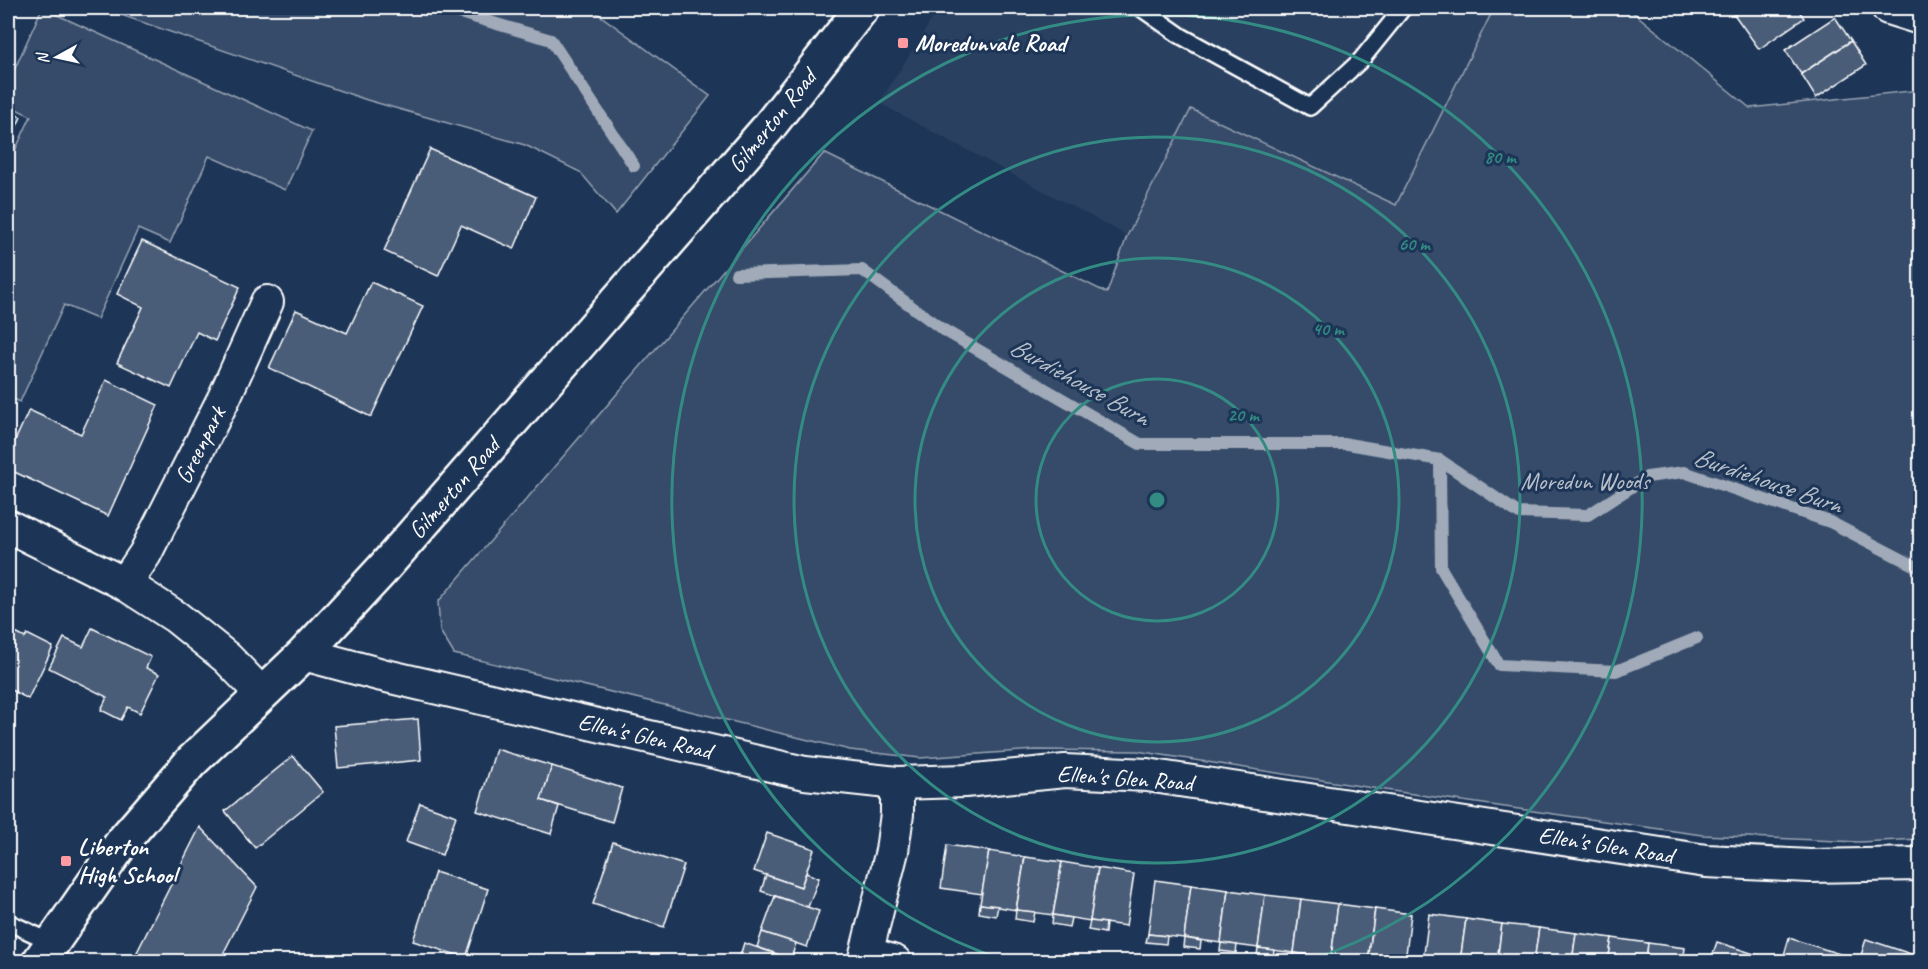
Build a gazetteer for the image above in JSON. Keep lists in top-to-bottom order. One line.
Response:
{"streets":{"main road":["Gilmerton Road"],"street":["Greenpark","Ellen's Glen Road"]},"crossings":[["Gilmerton Road","Ellen's Glen Road"]],"water":["Burdiehouse Burn"],"parks":["Moredun Woods"],"places":{"transit":["Moredunvale Road","Liberton High School"]},"north":"left","rings":["80 m","60 m","40 m","20 m"]}
